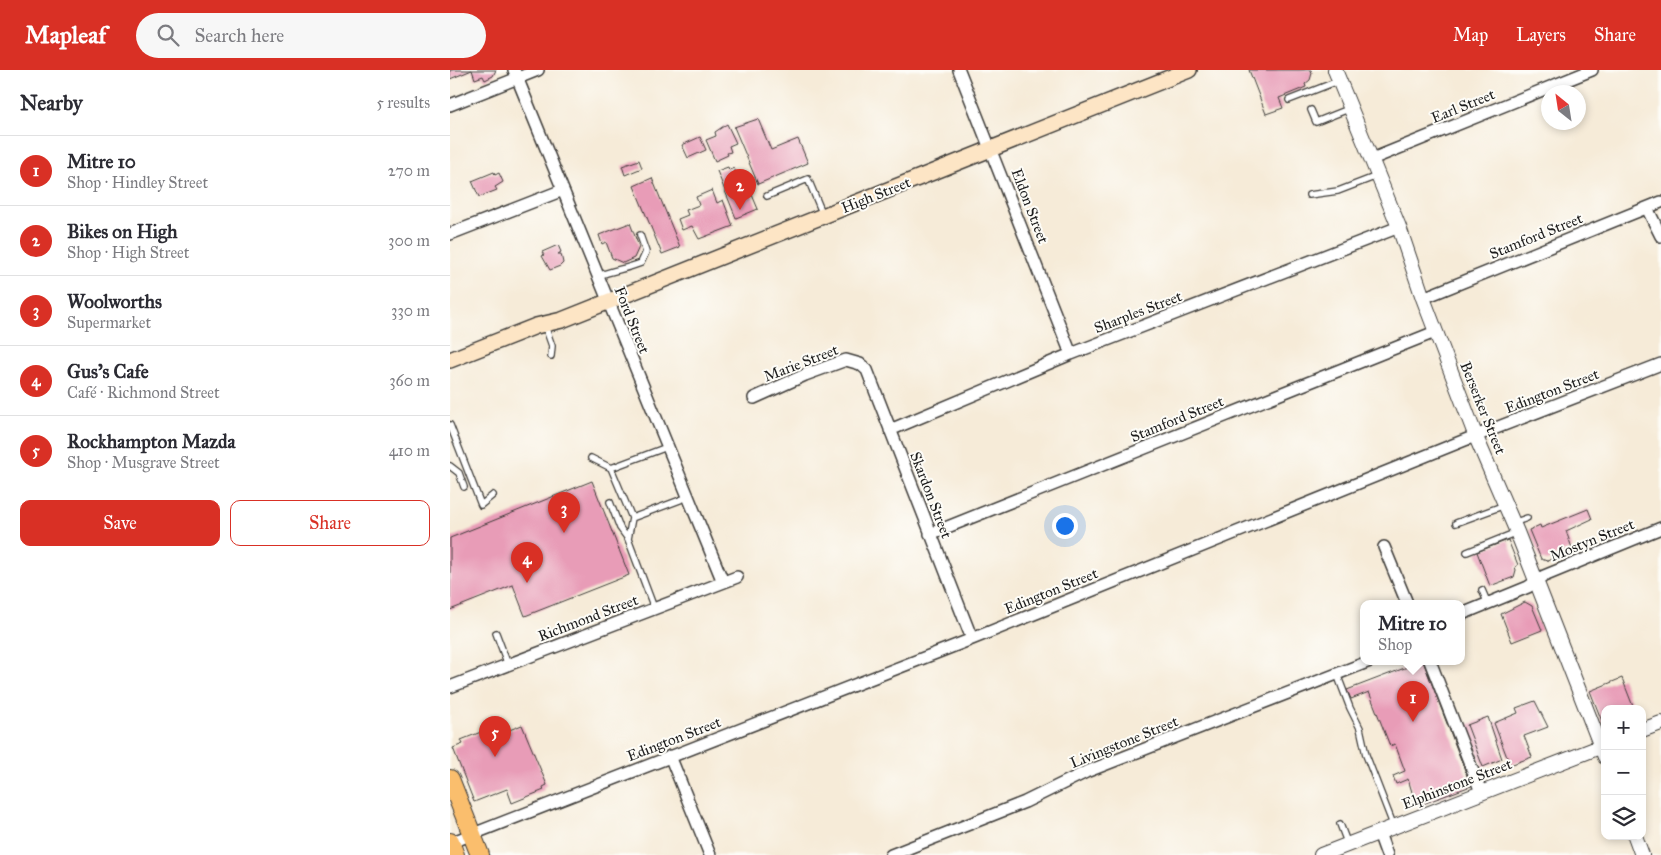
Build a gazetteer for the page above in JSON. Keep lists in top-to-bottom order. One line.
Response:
{"streets":{"main road":["High Street"],"street":["Earl Street","Eldon Street","Stamford Street","Sharples Street","Ford Street","Marie Street","Edington Street","Berserker Street","Skardon Street","Mostyn Street","Richmond Street","Livingstone Street","Elphinstone Street"]},"crossings":[["Earl Street","Berserker Street"],["High Street","Eldon Street"],["High Street","Ford Street"],["Eldon Street","Sharples Street"],["Stamford Street","Berserker Street"],["Stamford Street","Skardon Street"],["Sharples Street","Berserker Street"],["Sharples Street","Skardon Street"],["Ford Street","Richmond Street"],["Marie Street","Skardon Street"],["Edington Street","Berserker Street"],["Edington Street","Skardon Street"],["Berserker Street","Mostyn Street"]],"north":"top left","page":{"header":"Mapleaf","search":"Search here","nav":["Map","Layers","Share"],"heading":["Nearby","5 results"],"list":[{"mark":"1","name":"Mitre 10","note":"Shop · Hindley Street","value":"270 m"},{"mark":"2","name":"Bikes on High","note":"Shop · High Street","value":"300 m"},{"mark":"3","name":"Woolworths","note":"Supermarket","value":"330 m"},{"mark":"4","name":"Gus's Cafe","note":"Café · Richmond Street","value":"360 m"},{"mark":"5","name":"Rockhampton Mazda","note":"Shop · Musgrave Street","value":"410 m"}],"pins":["2","3","4","1","5"],"buttons":["Save","Share"],"popup":["Mitre 10","Shop"],"map_buttons":["+","−"]}}
